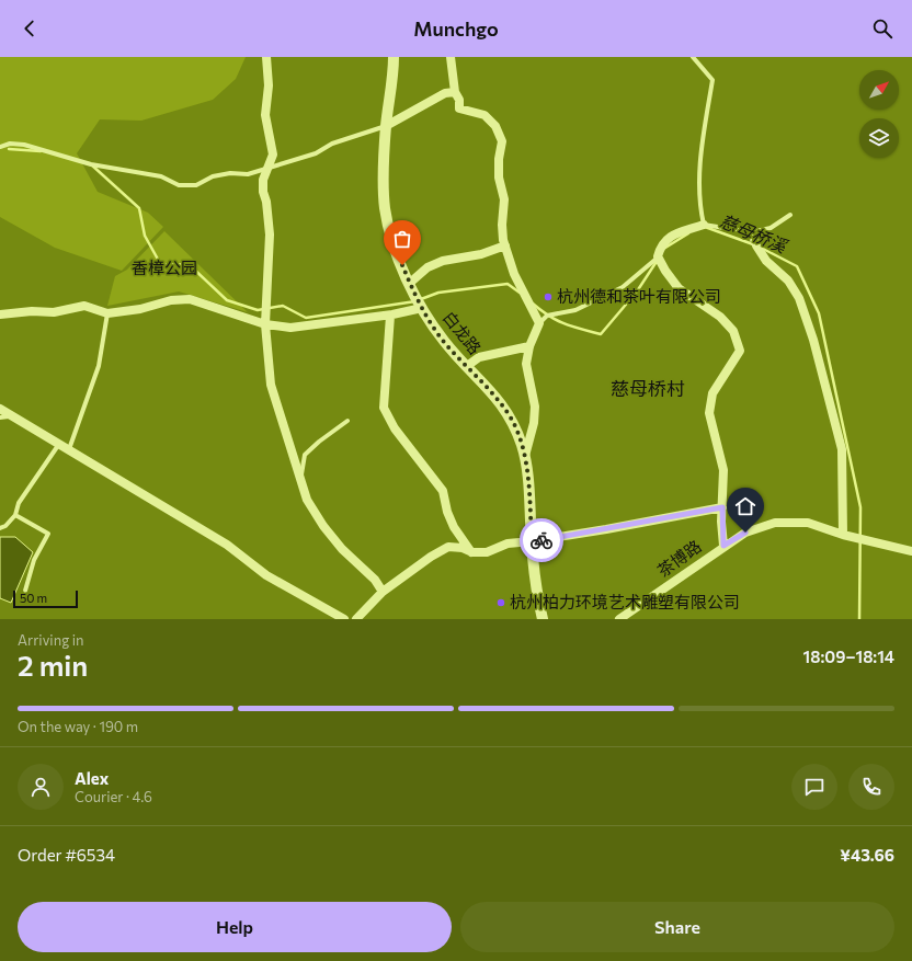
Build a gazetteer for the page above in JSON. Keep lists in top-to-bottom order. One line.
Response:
{"streets":{"street":["白龙路","茶博路"]},"districts":["慈母桥村"],"water":["慈母桥溪"],"parks":["香樟公园"],"places":["杭州德和茶叶有限公司","杭州柏力环境艺术雕塑有限公司"],"scale_bar":"50 m","north":"top right","page":{"header":"Munchgo","scale":"50 m","heading":["2 min","Arriving in","18:09–18:14"],"panel":["Alex","Courier · 4.6","Order #6534","¥43.66"],"bar":"On the way · 190 m","buttons":["Help","Share"]}}
